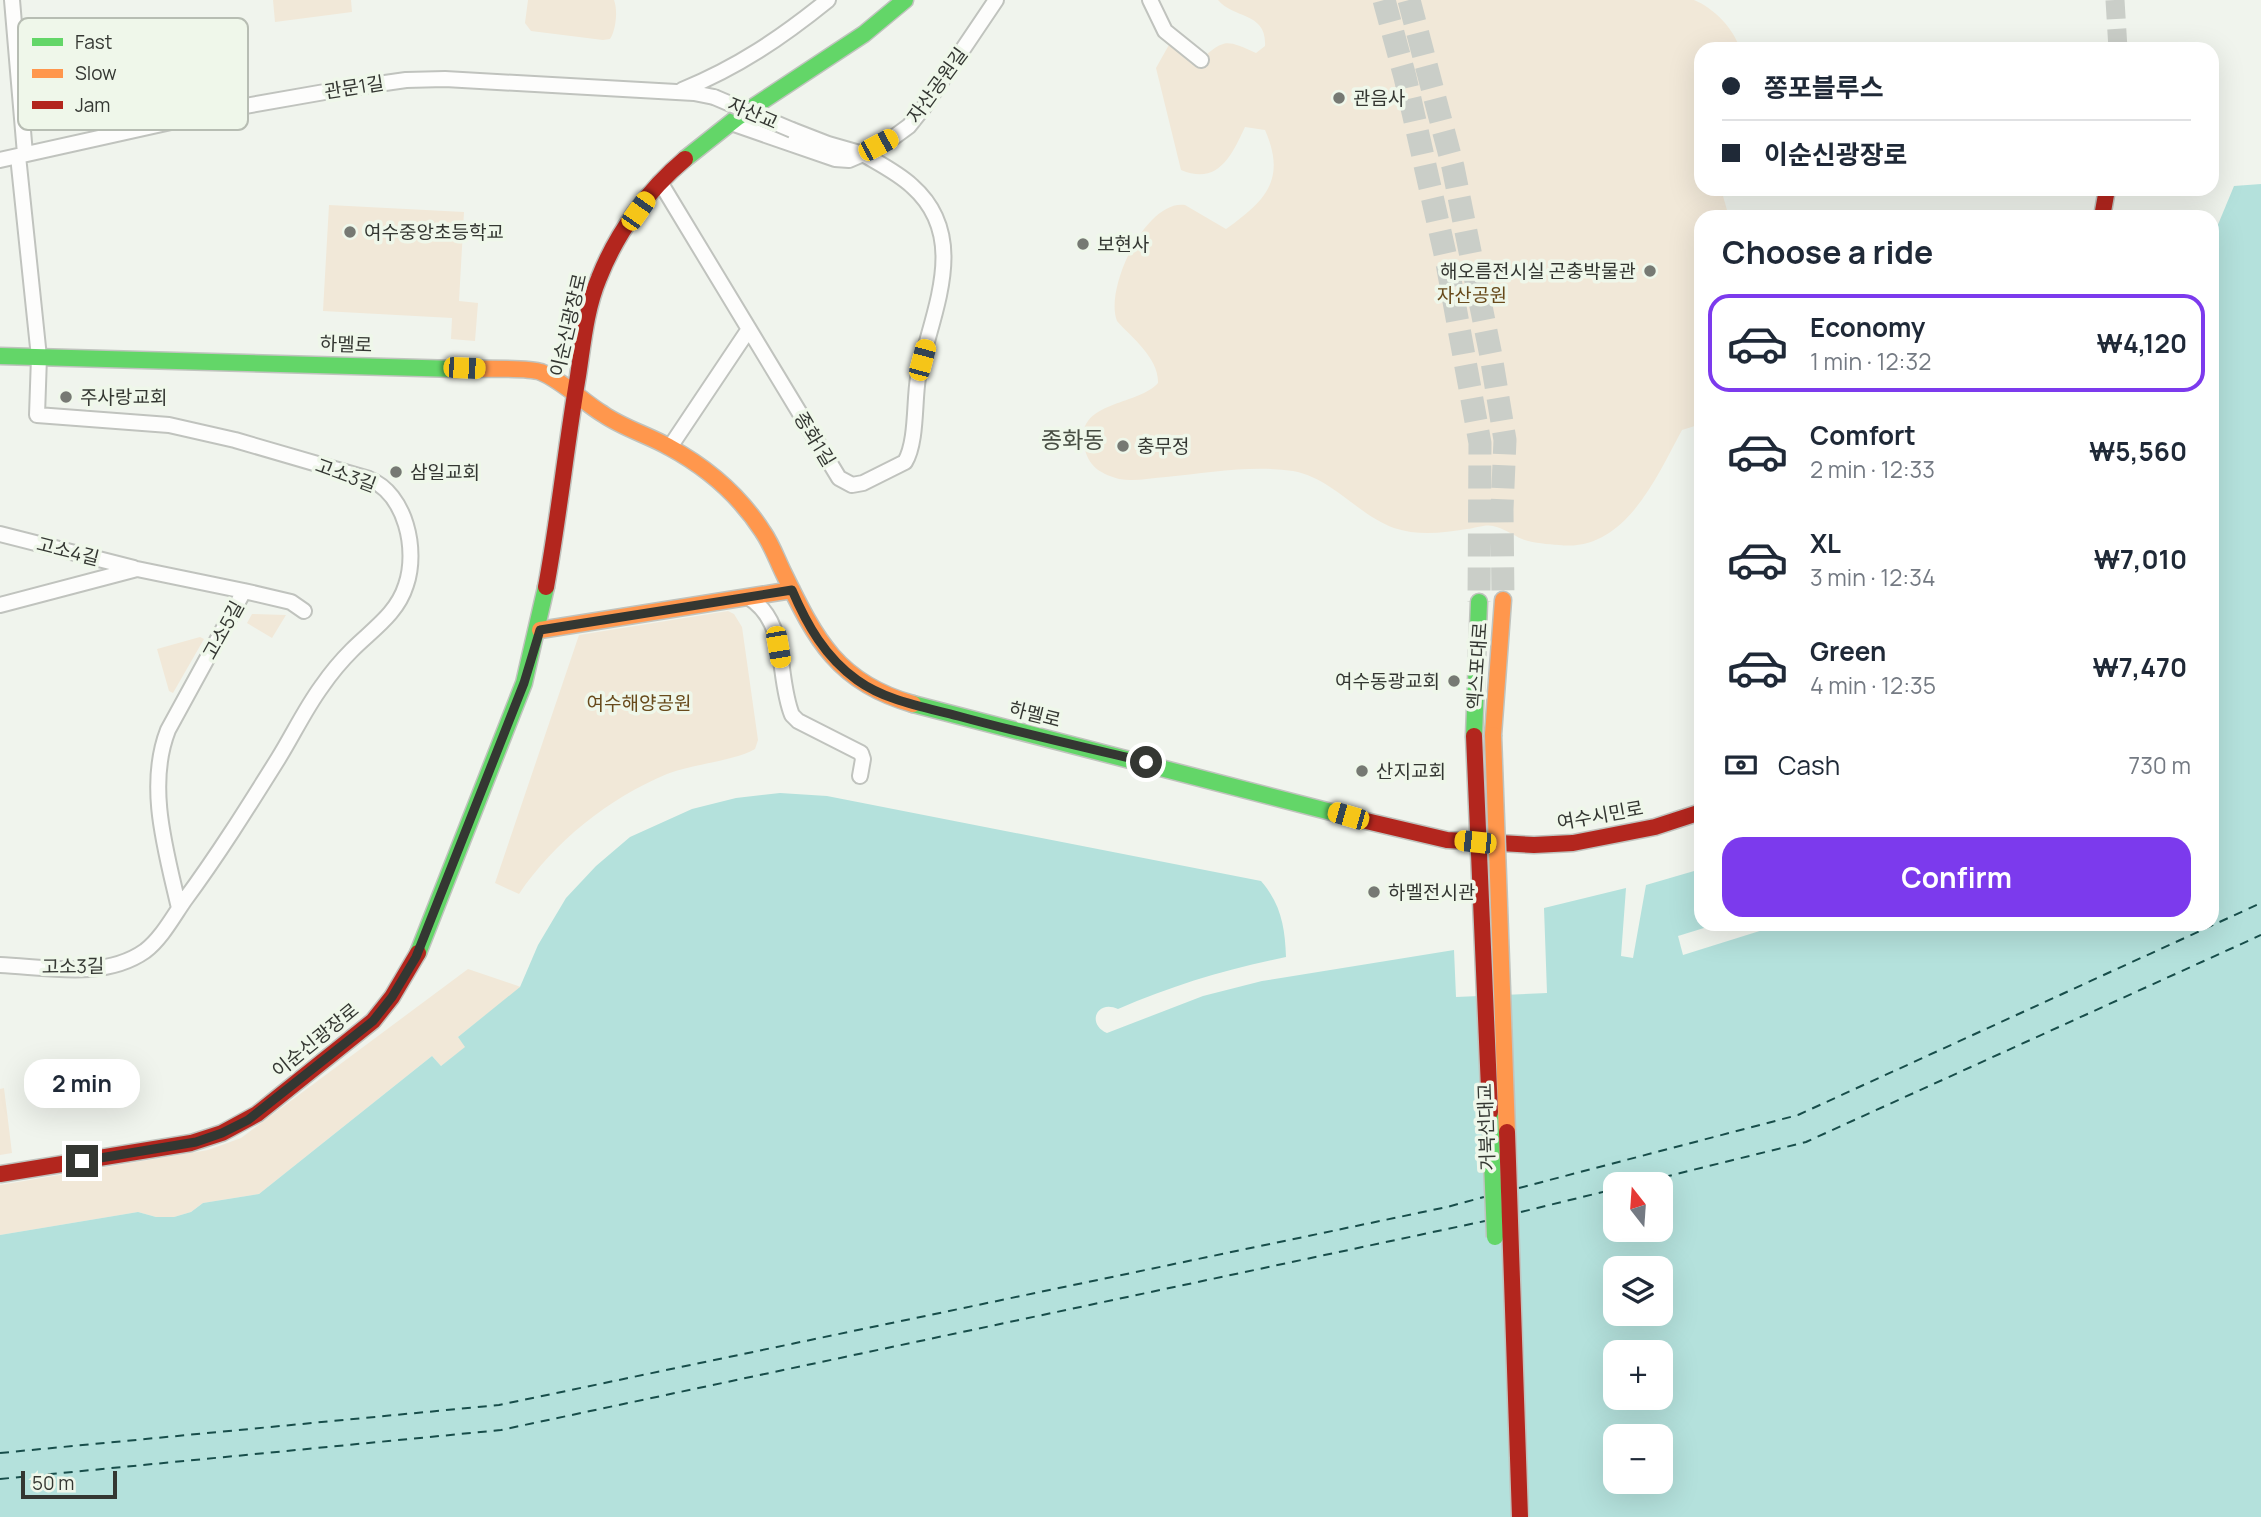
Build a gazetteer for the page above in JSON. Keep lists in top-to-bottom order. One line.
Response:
{"streets":{"street":["자산공원길","관문1길","자산교","이순신광장로","하멜로","종화1길","고소3길","고소4길","고소5길","엑스포대로","여수시민로","거북선대교"]},"crossings":[["자산공원길","자산교"],["자산공원길","이순신광장로"],["자산공원길","종화1길"],["관문1길","자산교"],["관문1길","고소3길"],["자산교","종화1길"],["이순신광장로","하멜로"],["이순신광장로","종화1길"],["하멜로","고소3길"],["하멜로","여수시민로"],["고소3길","고소5길"],["고소4길","고소5길"],["엑스포대로","거북선대교"]],"districts":["종화동"],"parks":["자산공원","여수해양공원"],"places":["관음사","여수중앙초등학교","보현사","해오름전시실 곤충박물관","주사랑교회","충무정","삼일교회","여수동광교회","산지교회","하멜전시관"],"legend":["Fast","Slow","Jam"],"scale_bar":"50 m","north":"top","page":{"banner":["쫑포블루스","이순신광장로"],"heading":"Choose a ride","list":[{"name":"Economy","note":"1 min · 12:32","value":"₩4,120"},{"name":"Comfort","note":"2 min · 12:33","value":"₩5,560"},{"name":"XL","note":"3 min · 12:34","value":"₩7,010"},{"name":"Green","note":"4 min · 12:35","value":"₩7,470"}],"pay":["Cash","730 m"],"buttons":"Confirm","bubble":"2 min","map_buttons":["+","−"],"scale":"50 m"}}
